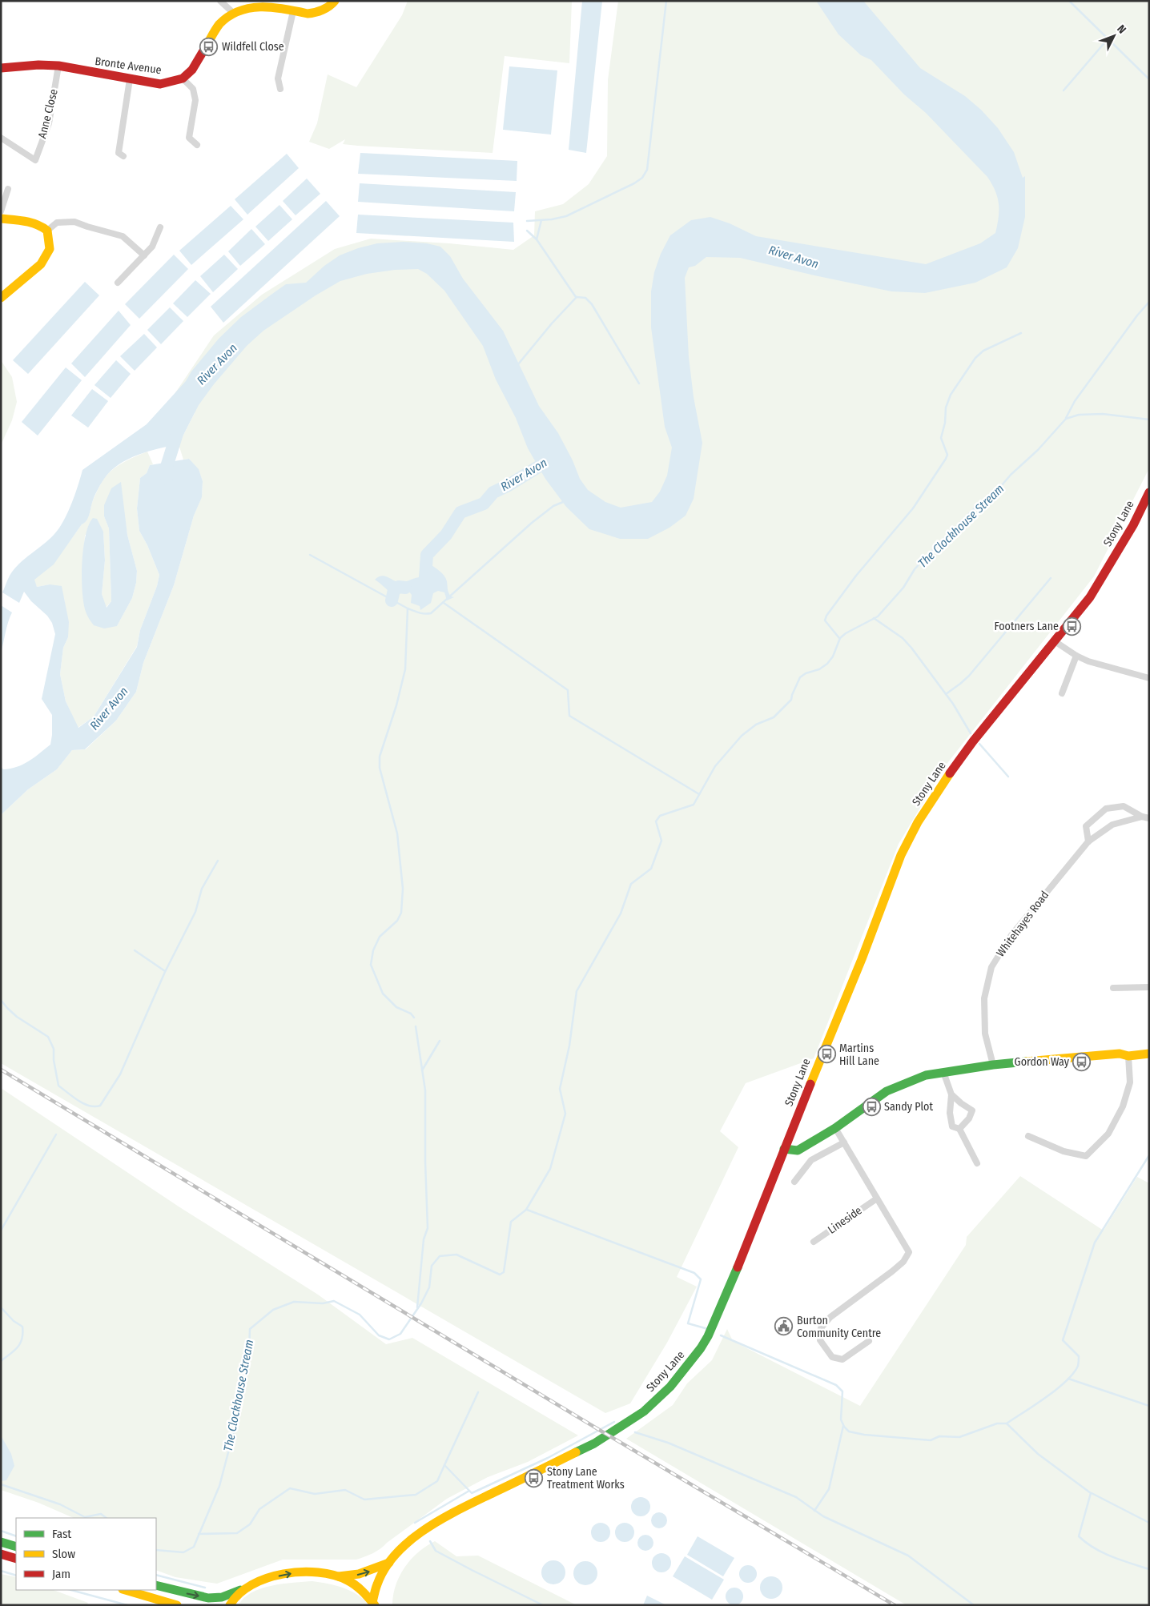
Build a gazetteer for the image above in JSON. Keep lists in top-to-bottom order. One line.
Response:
{"streets":{"main road":["Bronte Avenue","Stony Lane"],"street":["Anne Close","Whitehayes Road","Lineside"]},"crossings":[["Bronte Avenue","Anne Close"]],"water":["River Avon","The Clockhouse Stream"],"places":{"bus stop":["Wildfell Close","Footners Lane","Martins Hill Lane","Gordon Way","Sandy Plot","Stony Lane Treatment Works"],"public building":["Burton Community Centre"]},"legend":["Fast","Slow","Jam"],"north":"top right"}
